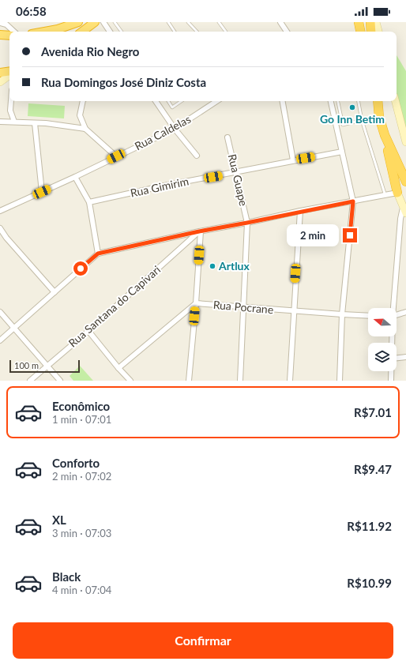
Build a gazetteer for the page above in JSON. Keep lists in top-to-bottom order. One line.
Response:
{"streets":{"street":["Rua Caldelas","Rua Guape","Rua Gimirim","Rua Santana do Capivari","Rua Pocrane"]},"crossings":[["Rua Guape","Rua Gimirim"],["Rua Guape","Rua Pocrane"]],"places":["Go Inn Betim","Artlux"],"scale_bar":"100 m","north":"left","page":{"status":"06:58","banner":["Avenida Rio Negro","Rua Domingos José Diniz Costa"],"bubble":"2 min","scale":"100 m","list":[{"name":"Econômico","note":"1 min · 07:01","value":"R$7.01"},{"name":"Conforto","note":"2 min · 07:02","value":"R$9.47"},{"name":"XL","note":"3 min · 07:03","value":"R$11.92"},{"name":"Black","note":"4 min · 07:04","value":"R$10.99"}],"buttons":"Confirmar"}}
